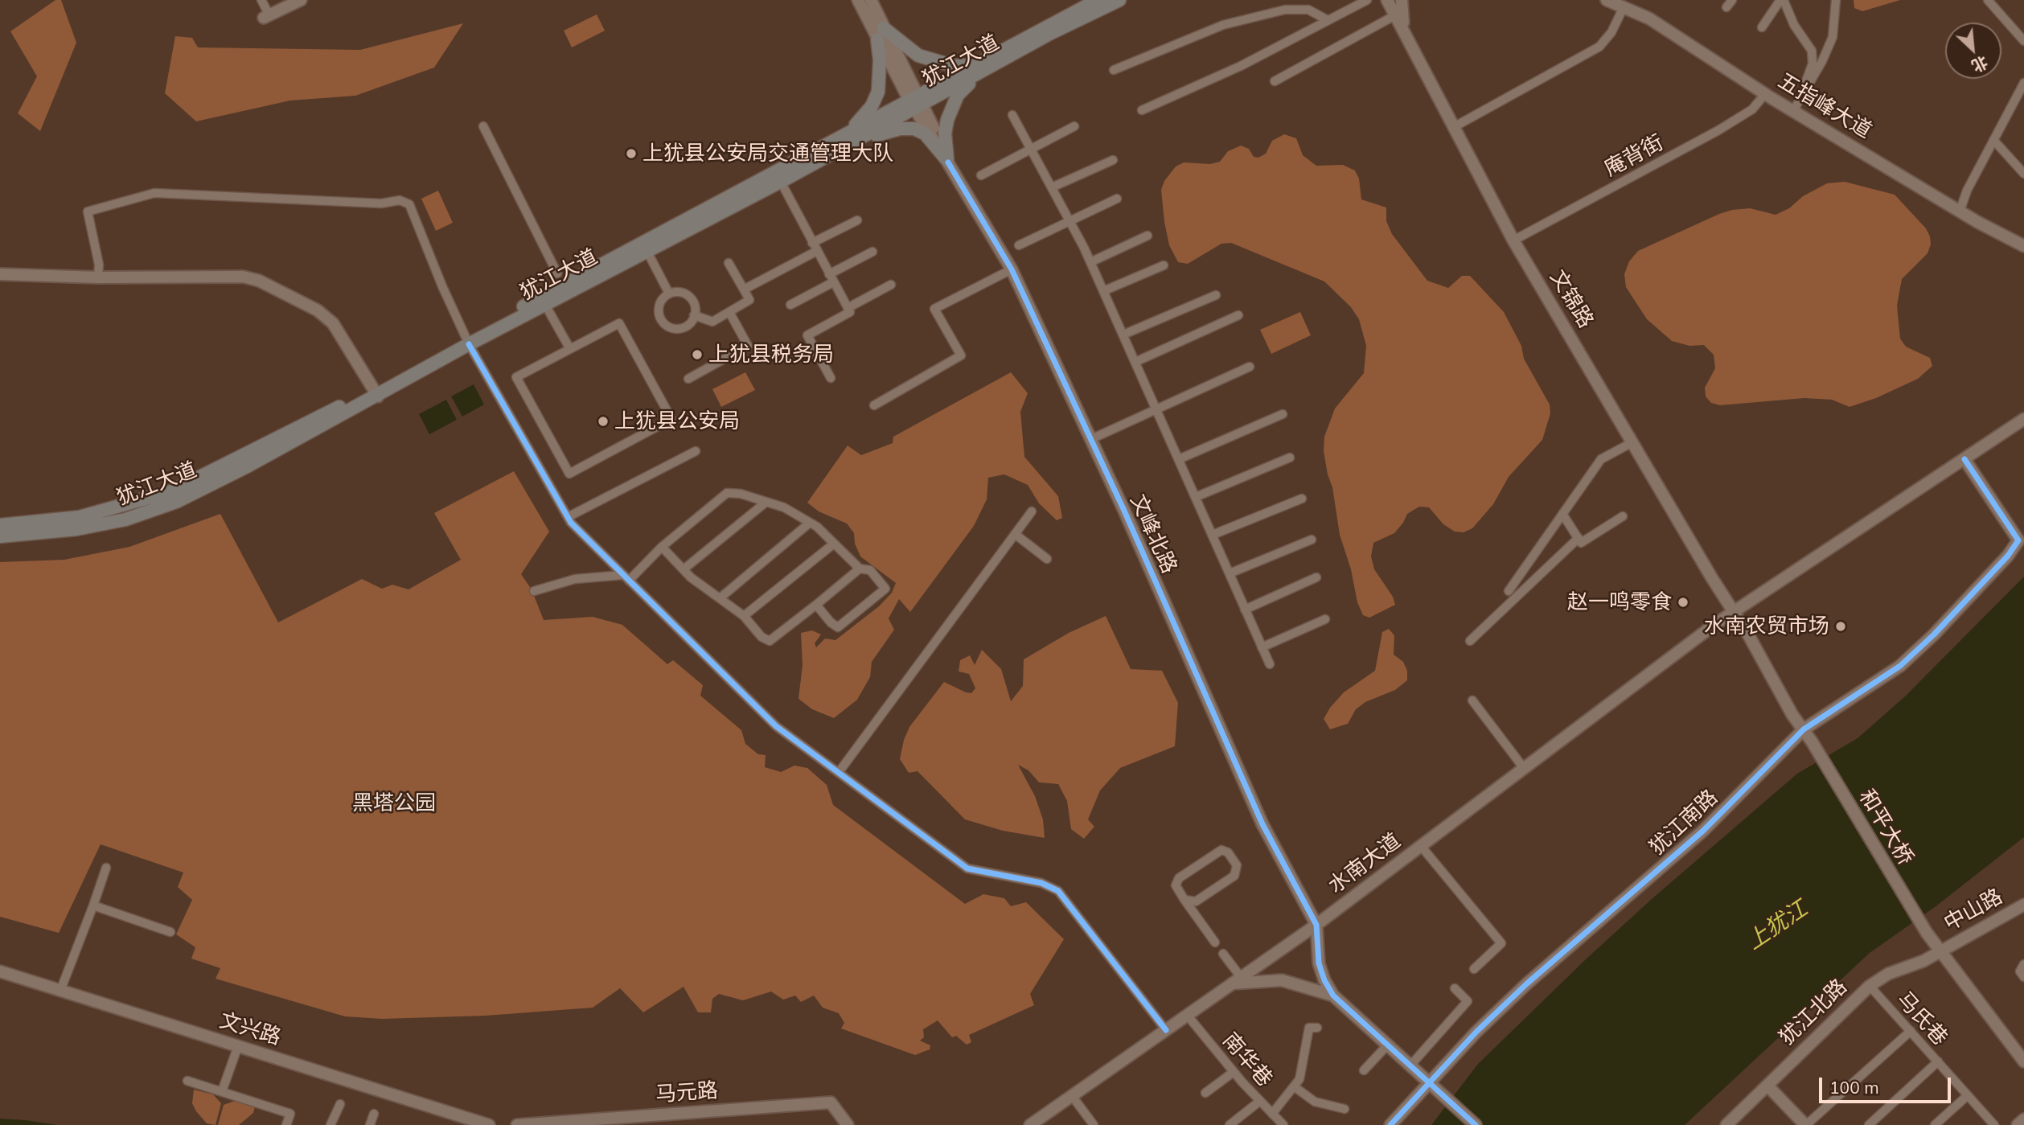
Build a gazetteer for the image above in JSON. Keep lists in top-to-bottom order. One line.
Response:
{"streets":{"main road":["犹江大道"],"street":["五指峰大道","庵背街","文锦路","文峰北路","犹江南路","和平大桥","水南大道","中山路","犹江北路","马氏巷","文兴路","南华巷","马元路"]},"crossings":[["犹江大道","文峰北路"],["五指峰大道","庵背街"],["庵背街","文锦路"],["文锦路","犹江南路"],["文锦路","和平大桥"],["文锦路","水南大道"],["文峰北路","水南大道"],["犹江南路","和平大桥"],["犹江南路","水南大道"],["和平大桥","中山路"],["和平大桥","犹江北路"],["水南大道","南华巷"],["中山路","犹江北路"],["犹江北路","马氏巷"]],"water":["上犹江"],"parks":["黑塔公园"],"places":["上犹县公安局交通管理大队","上犹县税务局","上犹县公安局","赵一鸣零食","水南农贸市场"],"scale_bar":"100 m","north":"bottom right"}
